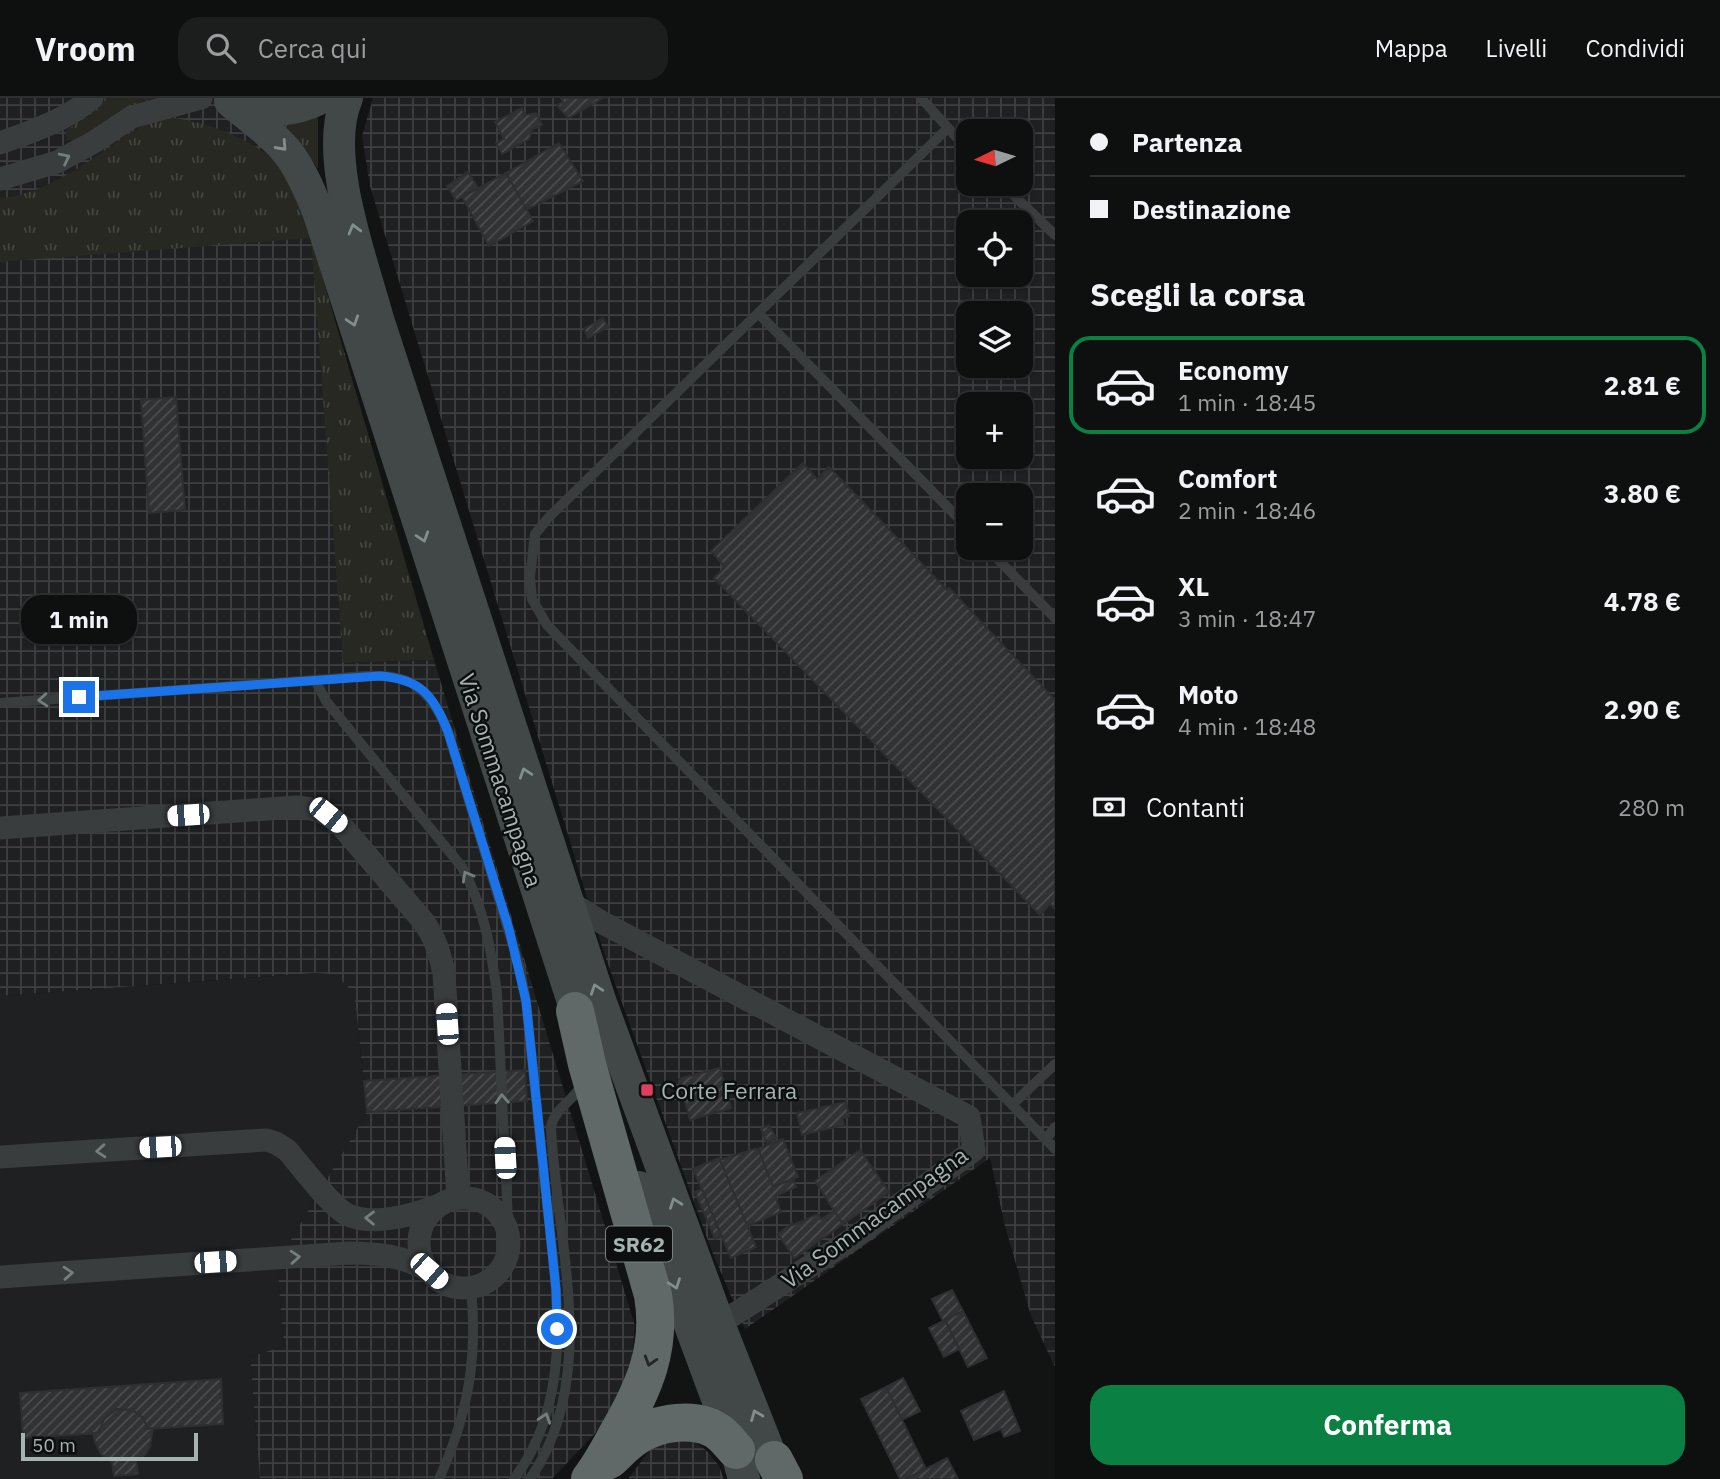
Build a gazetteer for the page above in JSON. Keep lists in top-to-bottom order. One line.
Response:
{"streets":{"highway":["SR62"],"street":["Via Sommacampagna"]},"crossings":[["Via Sommacampagna","SR62"]],"places":{"transit":["Corte Ferrara"]},"scale_bar":"50 m","north":"left","page":{"header":"Vroom","search":"Cerca qui","nav":["Mappa","Livelli","Condividi"],"banner":["Partenza","Destinazione"],"map_buttons":["+","−"],"heading":"Scegli la corsa","list":[{"name":"Economy","note":"1 min · 18:45","value":"2.81 €"},{"name":"Comfort","note":"2 min · 18:46","value":"3.80 €"},{"name":"XL","note":"3 min · 18:47","value":"4.78 €"},{"name":"Moto","note":"4 min · 18:48","value":"2.90 €"}],"bubble":"1 min","pay":["Contanti","280 m"],"buttons":"Conferma","scale":"50 m"}}
